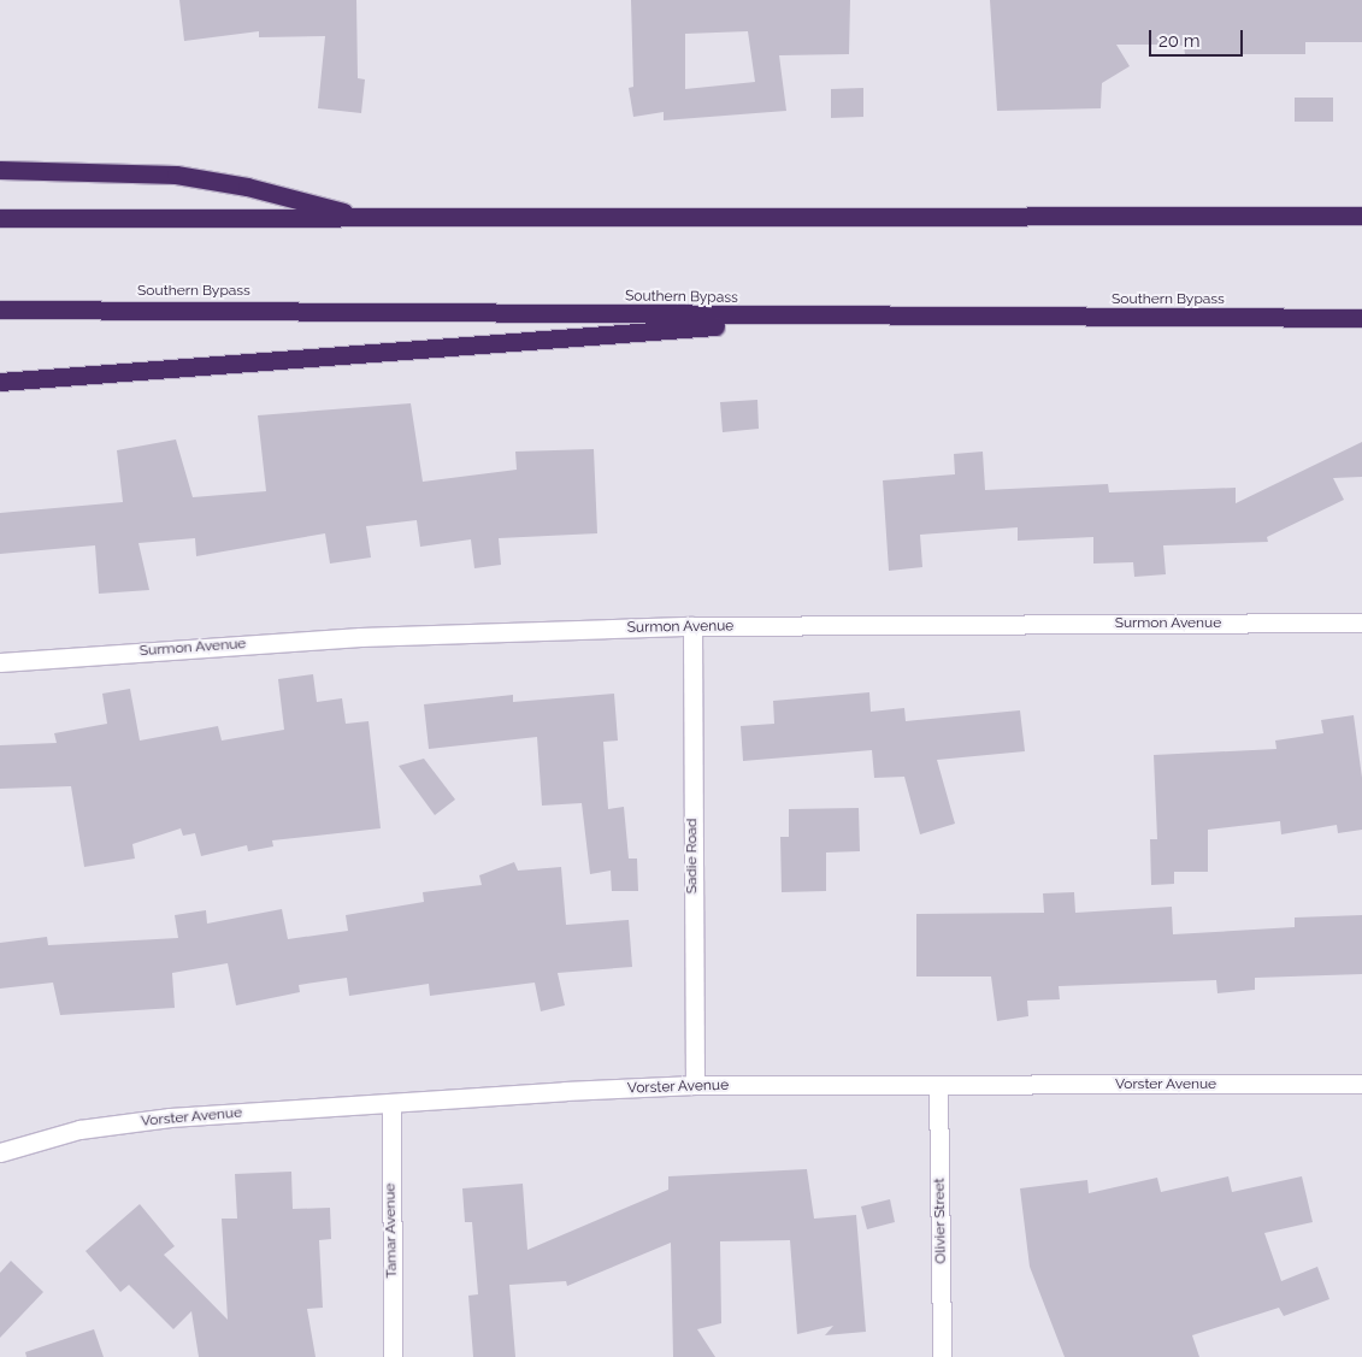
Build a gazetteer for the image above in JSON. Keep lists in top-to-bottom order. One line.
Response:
{"streets":{"highway":["Southern Bypass"],"street":["Surmon Avenue","Sadie Road","Vorster Avenue","Olivier Street","Tamar Avenue"]},"crossings":[["Surmon Avenue","Sadie Road"],["Sadie Road","Vorster Avenue"],["Vorster Avenue","Olivier Street"],["Vorster Avenue","Tamar Avenue"]],"scale_bar":"20 m"}
